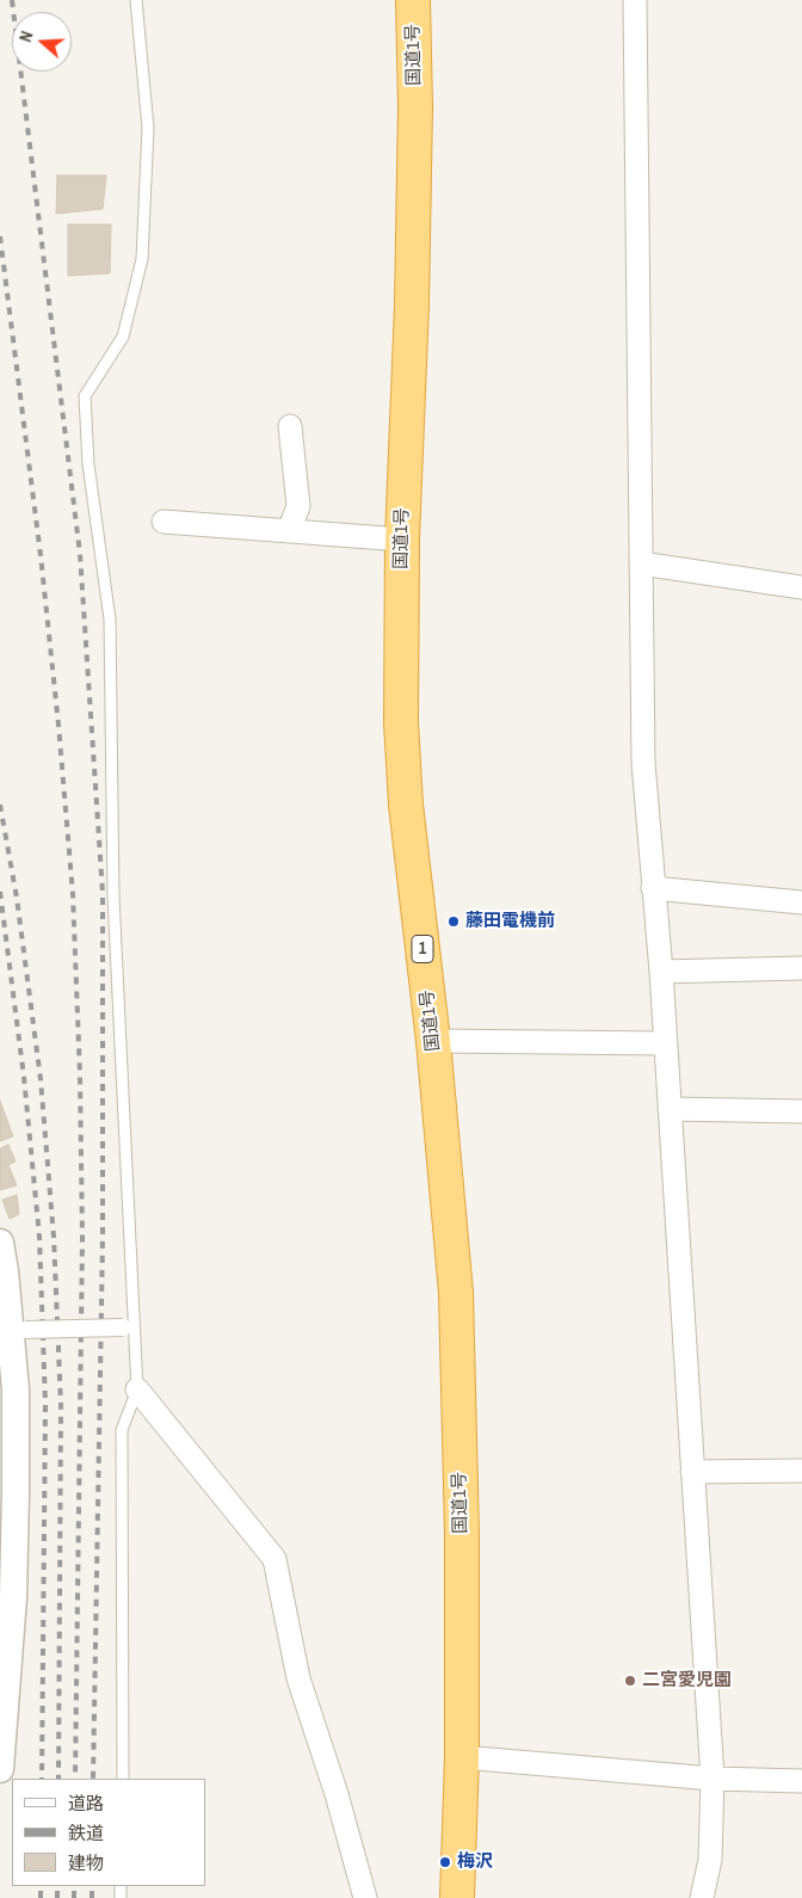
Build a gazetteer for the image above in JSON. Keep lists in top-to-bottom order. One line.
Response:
{"streets":{"highway":["国道1号","1"]},"places":["藤田電機前","二宮愛児園","梅沢"],"legend":["道路","鉄道","建物"],"north":"left"}
